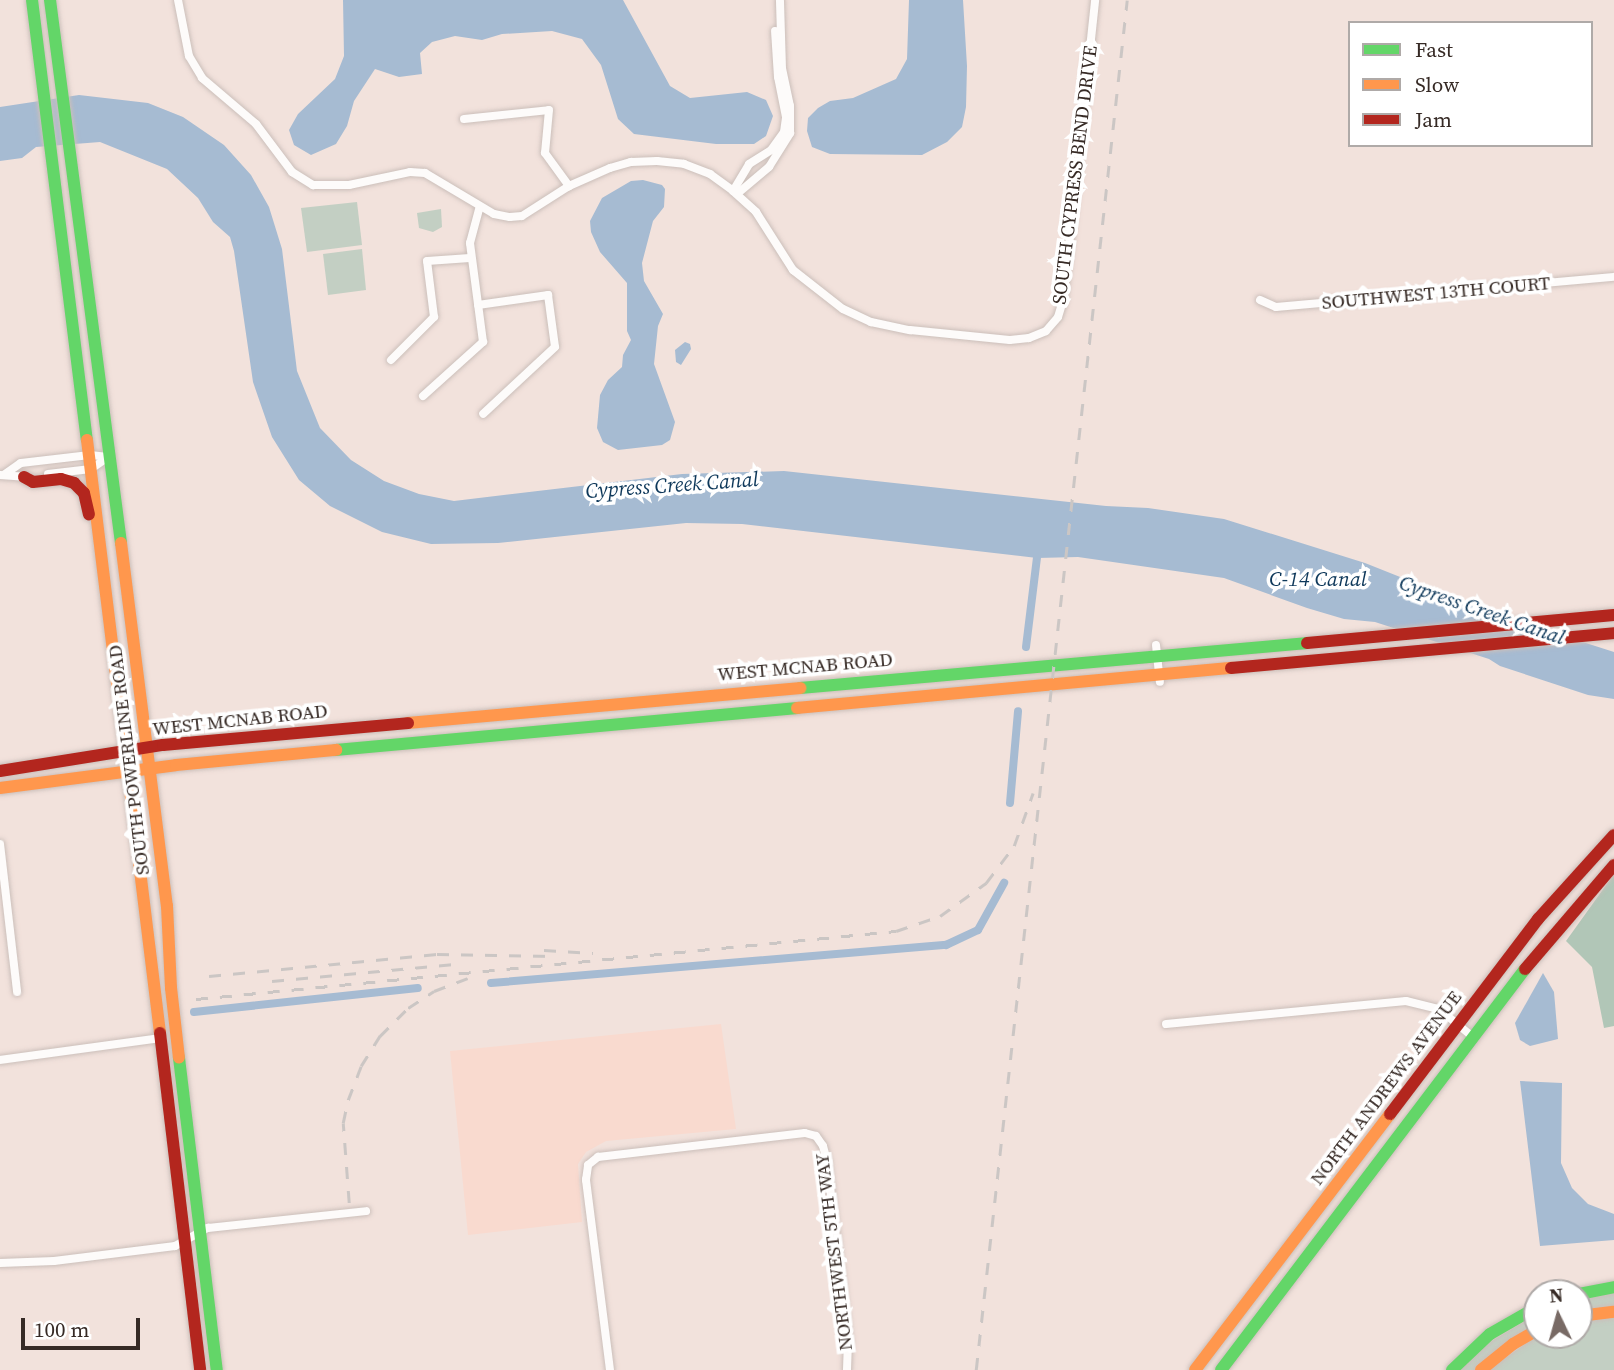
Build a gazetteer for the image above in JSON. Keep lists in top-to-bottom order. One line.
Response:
{"streets":{"main road":["WEST MCNAB ROAD","SOUTH POWERLINE ROAD","NORTH ANDREWS AVENUE"],"street":["SOUTH CYPRESS BEND DRIVE","SOUTHWEST 13TH COURT","NORTHWEST 5TH WAY"]},"crossings":[["WEST MCNAB ROAD","SOUTH POWERLINE ROAD"]],"water":["Cypress Creek Canal","C-14 Canal"],"legend":["Fast","Slow","Jam"],"scale_bar":"100 m","north":"top"}
